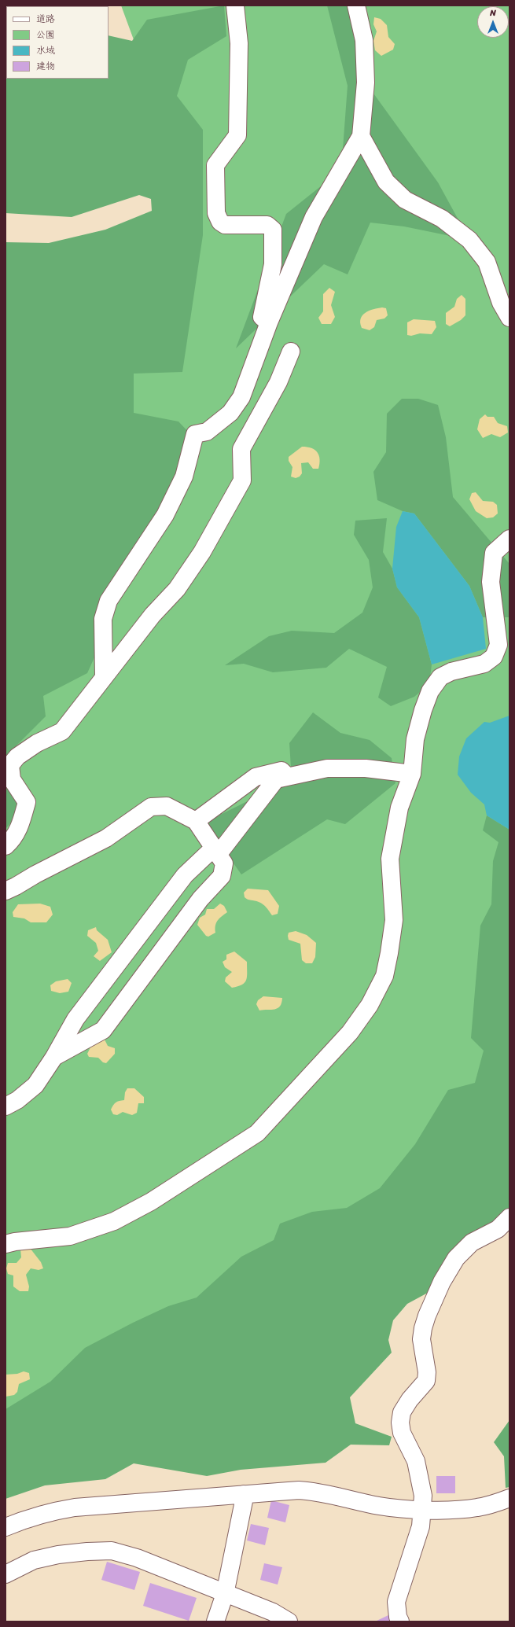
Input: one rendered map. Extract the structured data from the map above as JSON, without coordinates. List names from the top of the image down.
{
  "legend": [
    "道路",
    "公園",
    "水域",
    "建物"
  ],
  "north": "top"
}
